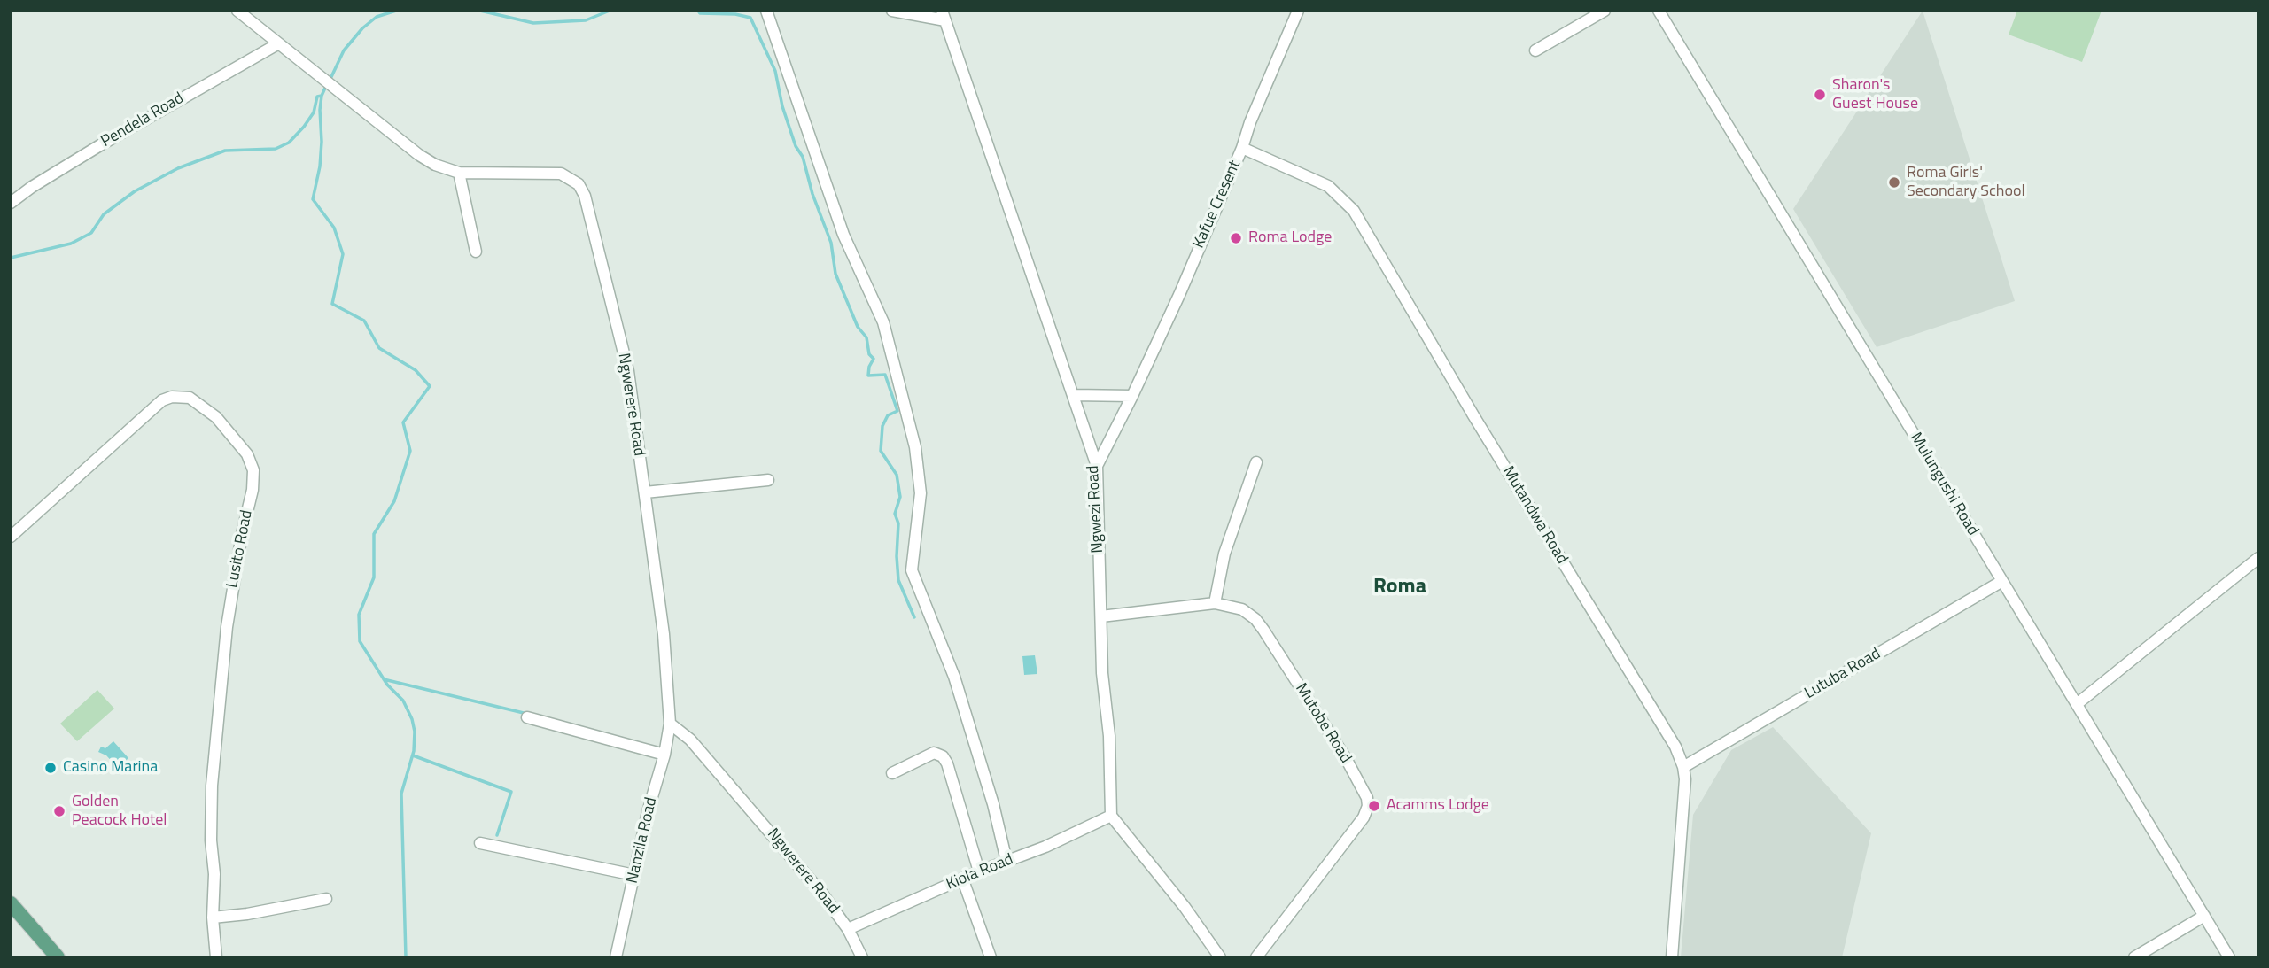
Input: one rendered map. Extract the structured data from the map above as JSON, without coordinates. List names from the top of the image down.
{
  "streets": {
    "street": [
      "Pendela Road",
      "Kafue Cresent",
      "Ngwerere Road",
      "Mulungushi Road",
      "Ngwezi Road",
      "Mutandwa Road",
      "Lusito Road",
      "Lutuba Road",
      "Mutobe Road",
      "Nanzila Road",
      "Kiola Road"
    ]
  },
  "crossings": [
    ["Pendela Road", "Ngwerere Road"],
    ["Kafue Cresent", "Ngwezi Road"],
    ["Kafue Cresent", "Mutandwa Road"],
    ["Ngwerere Road", "Nanzila Road"],
    ["Ngwerere Road", "Kiola Road"],
    ["Mulungushi Road", "Lutuba Road"],
    ["Ngwezi Road", "Mutobe Road"],
    ["Ngwezi Road", "Kiola Road"],
    ["Mutandwa Road", "Lutuba Road"]
  ],
  "districts": ["Roma"],
  "places": [
    "Sharon's Guest House",
    "Roma Girls' Secondary School",
    "Roma Lodge",
    "Casino Marina",
    "Acamms Lodge",
    "Golden Peacock Hotel"
  ]
}
